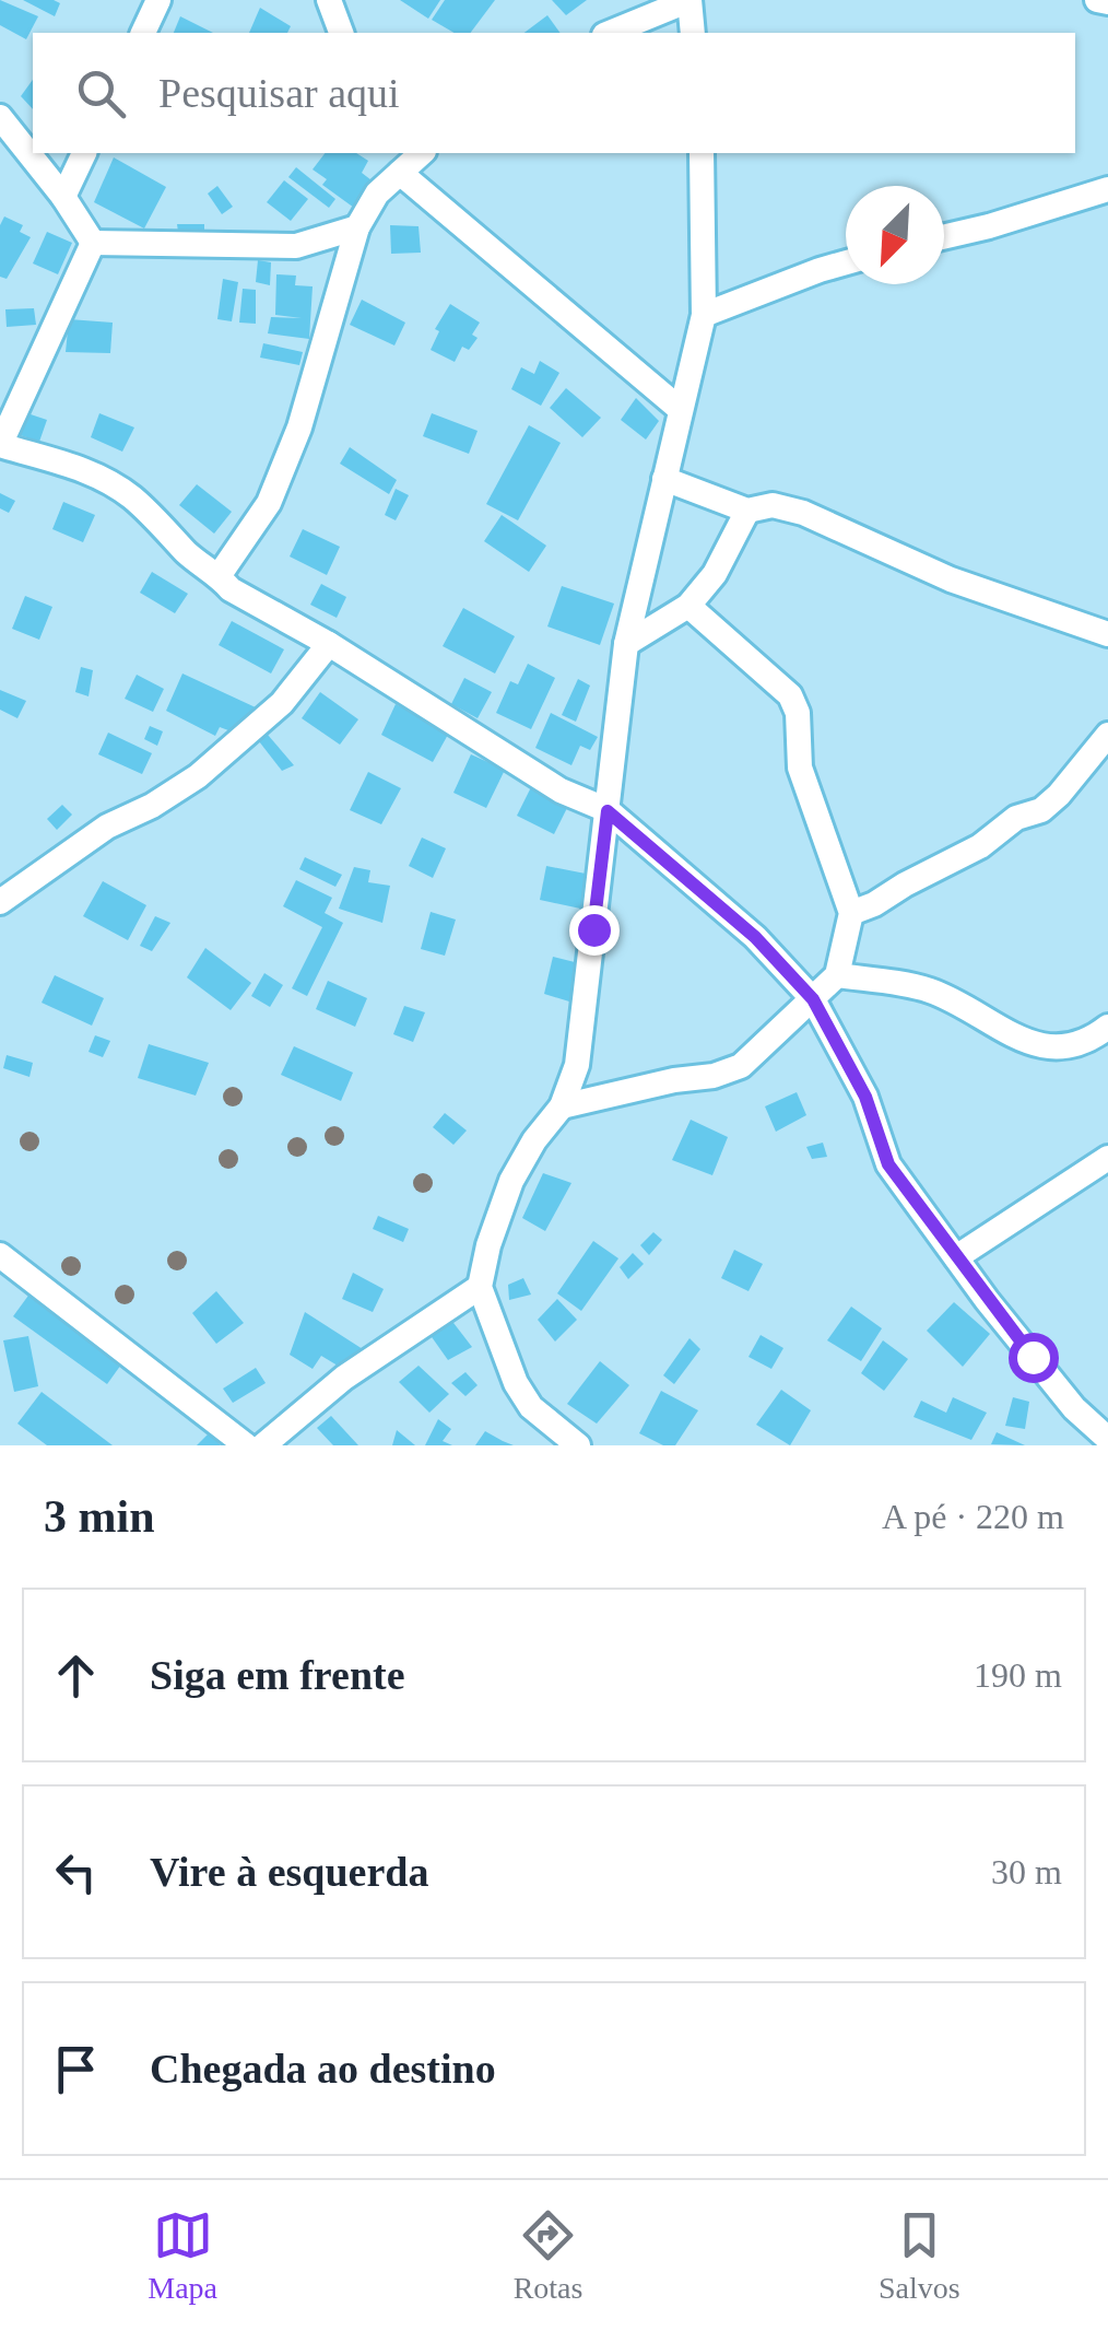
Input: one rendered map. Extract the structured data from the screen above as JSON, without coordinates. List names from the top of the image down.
{
  "north": "bottom left",
  "page": {
    "search": "Pesquisar aqui",
    "heading": ["3 min", "A pé · 220 m"],
    "list": [
      ["Siga em frente", "190 m"],
      ["Vire à esquerda", "30 m"],
      "Chegada ao destino"
    ],
    "nav": ["Mapa", "Rotas", "Salvos"]
  }
}
